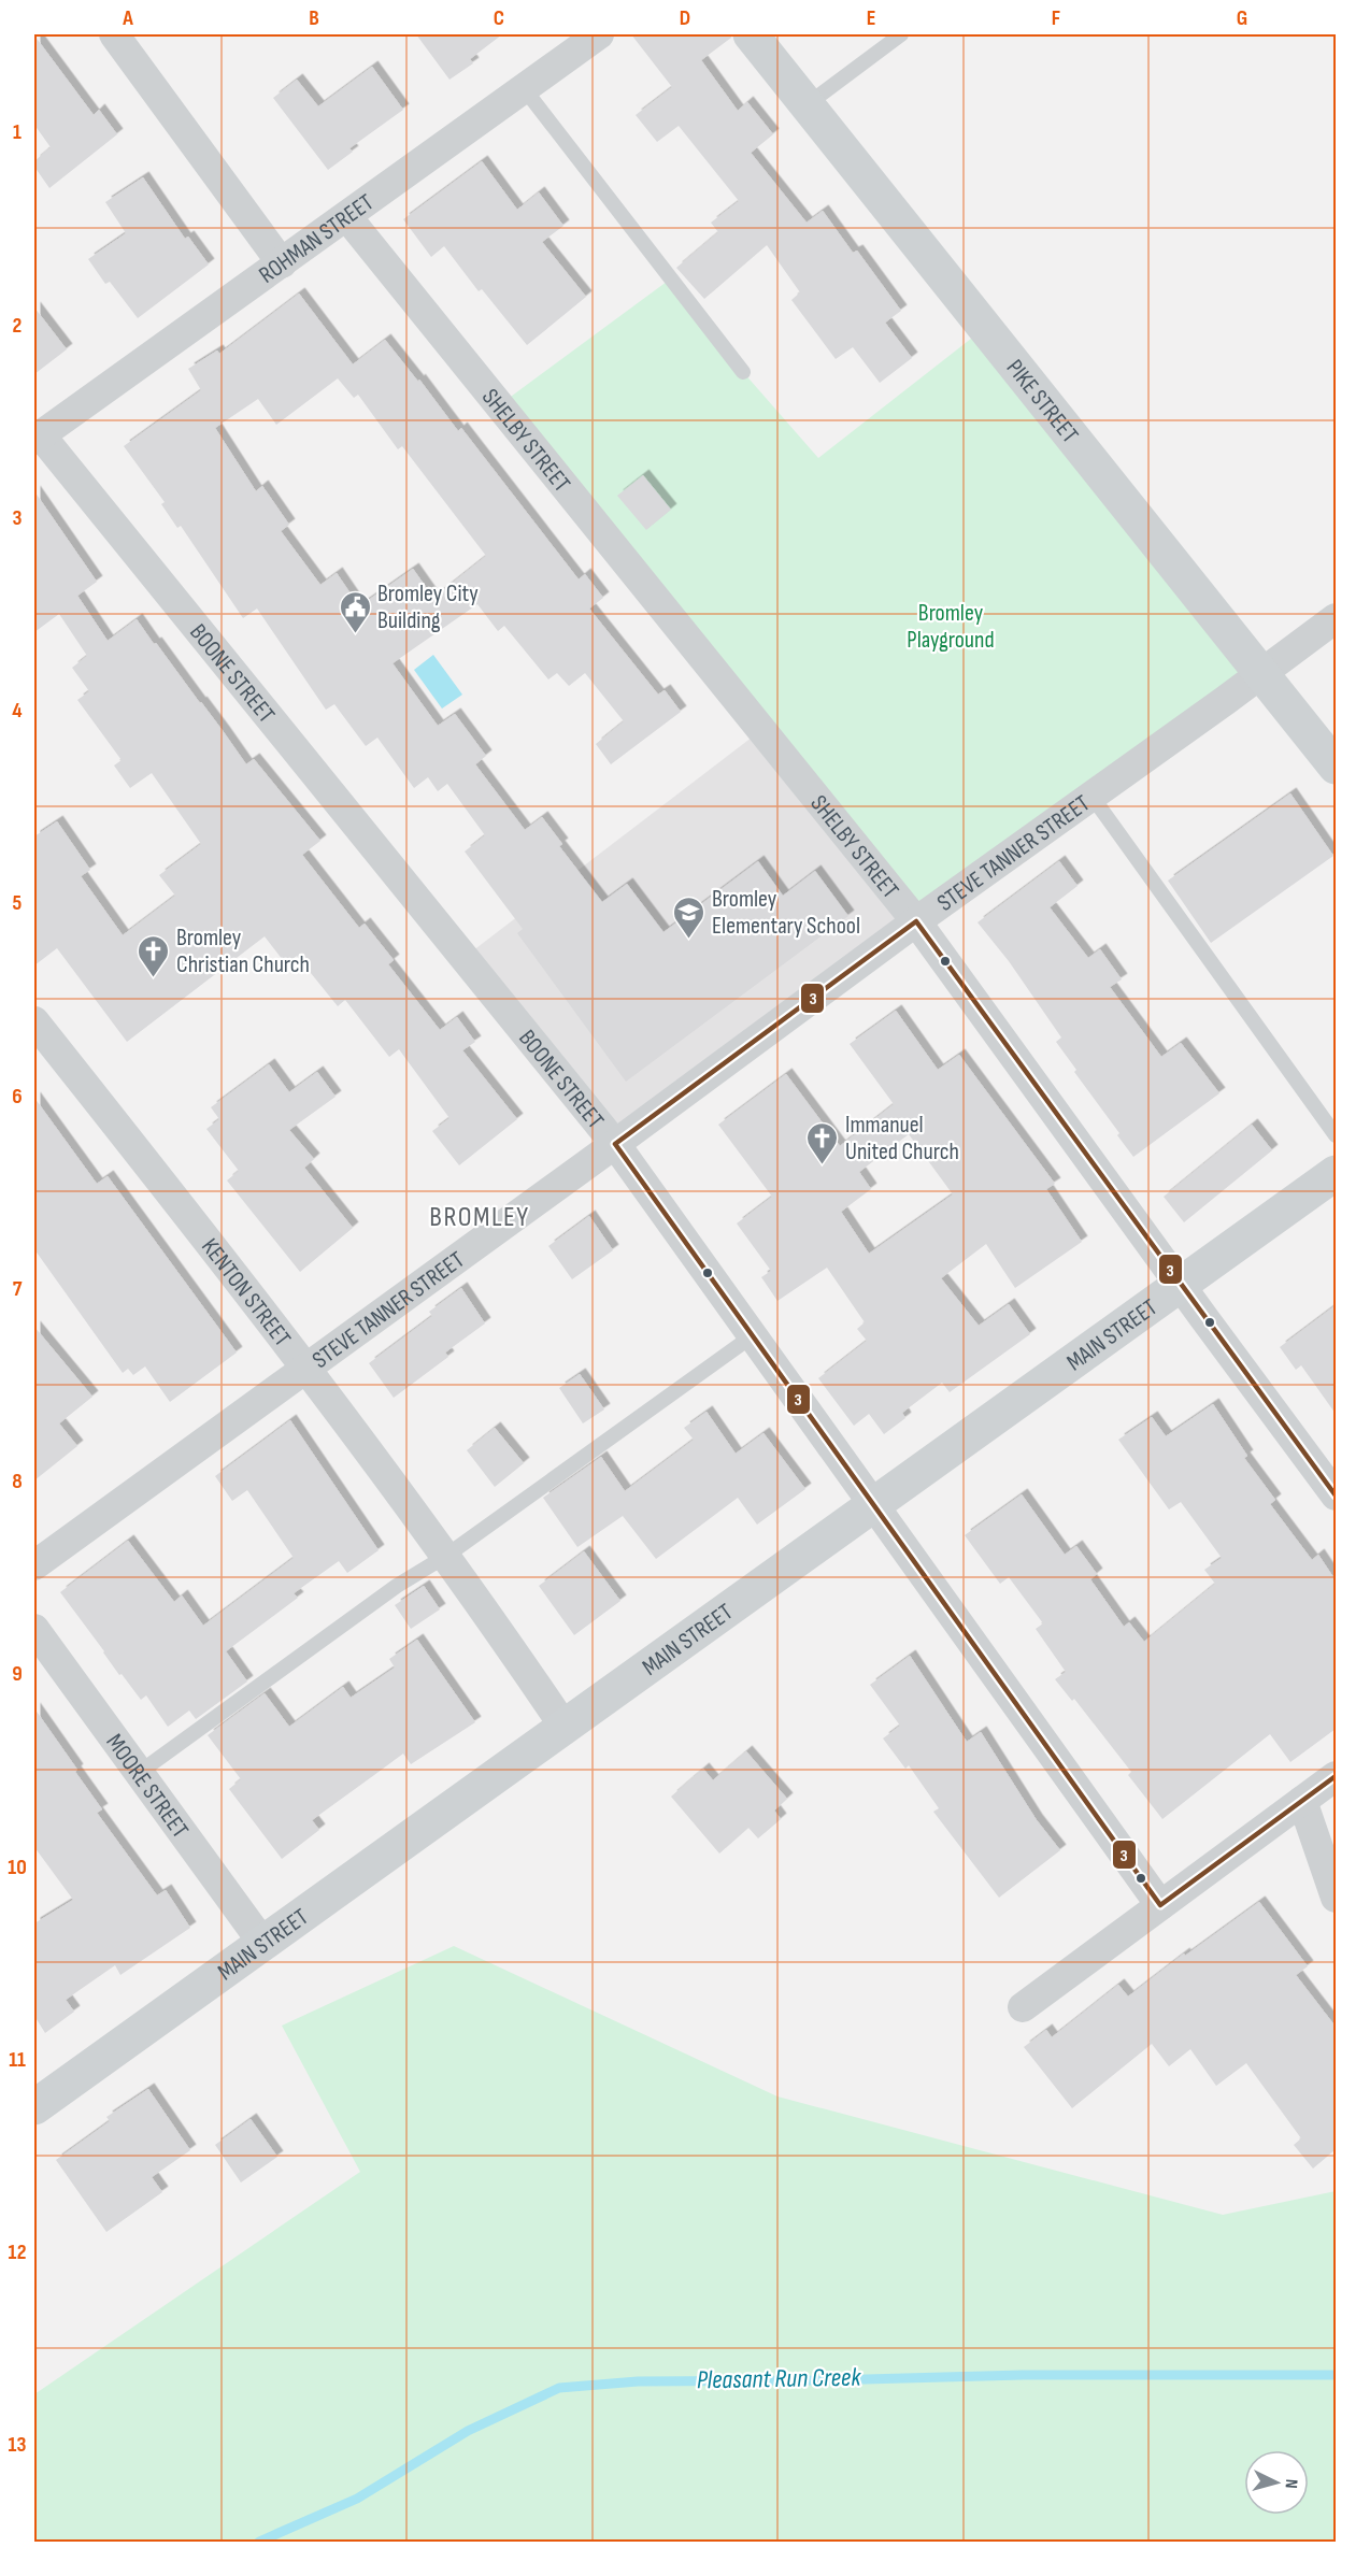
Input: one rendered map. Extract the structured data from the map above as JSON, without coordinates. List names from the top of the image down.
{
  "streets": {
    "street": [
      "ROHMAN STREET",
      "PIKE STREET",
      "SHELBY STREET",
      "BOONE STREET",
      "STEVE TANNER STREET",
      "KENTON STREET",
      "MAIN STREET",
      "MOORE STREET"
    ]
  },
  "crossings": [
    ["ROHMAN STREET", "SHELBY STREET"],
    ["ROHMAN STREET", "BOONE STREET"],
    ["PIKE STREET", "STEVE TANNER STREET"],
    ["SHELBY STREET", "STEVE TANNER STREET"],
    ["SHELBY STREET", "MAIN STREET"],
    ["BOONE STREET", "STEVE TANNER STREET"],
    ["BOONE STREET", "MAIN STREET"],
    ["STEVE TANNER STREET", "KENTON STREET"],
    ["KENTON STREET", "MAIN STREET"],
    ["MAIN STREET", "MOORE STREET"]
  ],
  "districts": ["BROMLEY"],
  "water": ["Pleasant Run Creek"],
  "parks": ["Bromley Playground"],
  "places": {
    "public building": ["Bromley City Building"],
    "school or university": ["Bromley Elementary School"],
    "church": ["Bromley Christian Church", "Immanuel United Church"]
  },
  "lines": ["transit line 3"],
  "north": "right",
  "grid": {
    "columns": [
      "A",
      "B",
      "C",
      "D",
      "E",
      "F",
      "G"
    ],
    "rows": [
      "1",
      "2",
      "3",
      "4",
      "5",
      "6",
      "7",
      "8",
      "9",
      "10",
      "11",
      "12",
      "13"
    ]
  }
}
